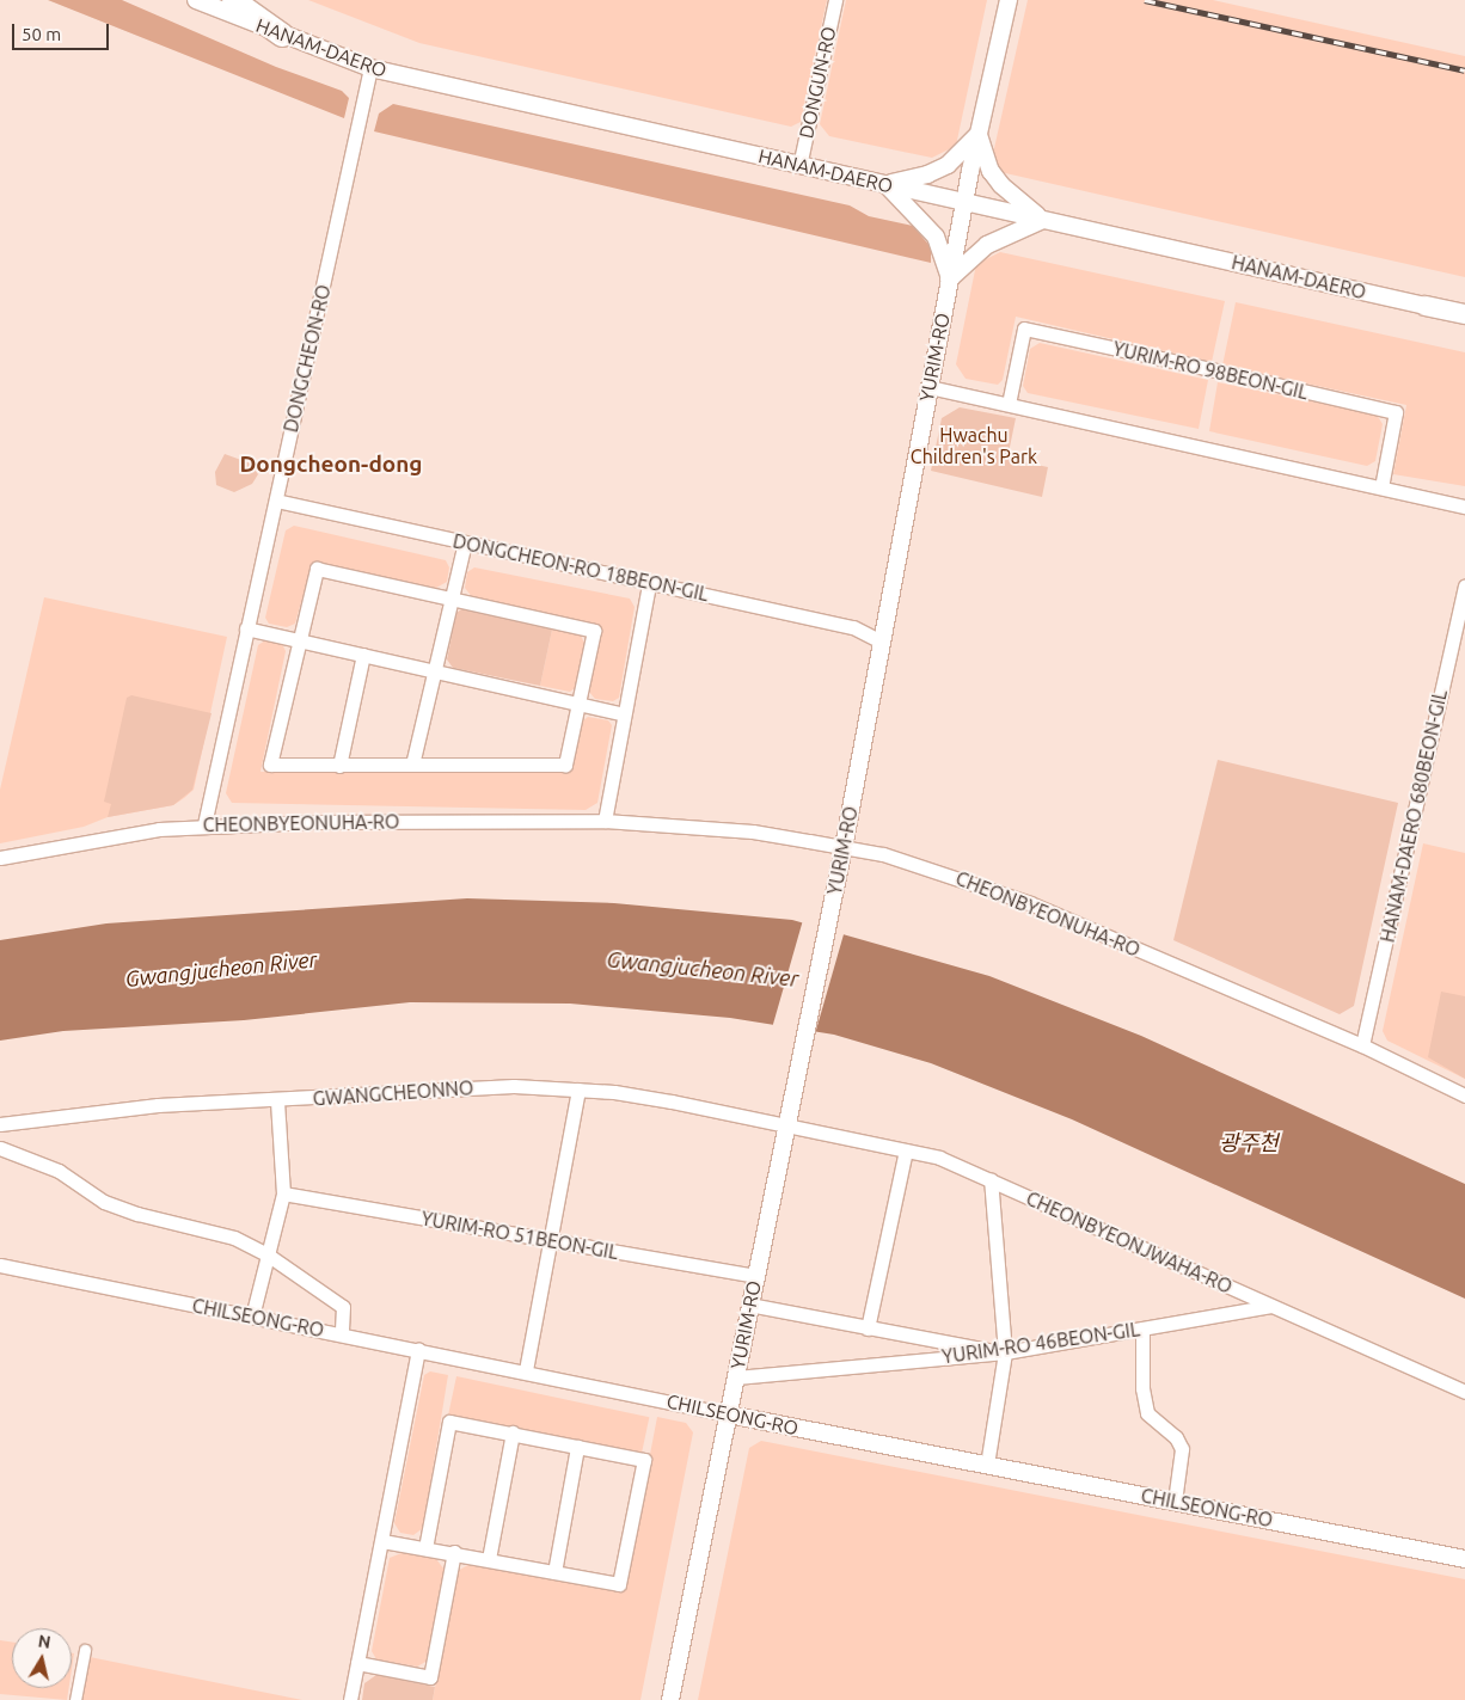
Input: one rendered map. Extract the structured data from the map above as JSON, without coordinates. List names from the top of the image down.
{
  "streets": {
    "main road": ["HANAM-DAERO"],
    "street": [
      "DONGUN-RO",
      "YURIM-RO",
      "DONGCHEON-RO",
      "YURIM-RO 98BEON-GIL",
      "DONGCHEON-RO 18BEON-GIL",
      "HANAM-DAERO 680BEON-GIL",
      "CHEONBYEONUHA-RO",
      "GWANGCHEONNO",
      "YURIM-RO 51BEON-GIL",
      "CHEONBYEONJWAHA-RO",
      "CHILSEONG-RO",
      "YURIM-RO 46BEON-GIL"
    ]
  },
  "crossings": [
    ["HANAM-DAERO", "DONGUN-RO"],
    ["HANAM-DAERO", "YURIM-RO"],
    ["HANAM-DAERO", "DONGCHEON-RO"],
    ["YURIM-RO", "DONGCHEON-RO 18BEON-GIL"],
    ["YURIM-RO", "CHEONBYEONUHA-RO"],
    ["YURIM-RO", "GWANGCHEONNO"],
    ["YURIM-RO", "YURIM-RO 51BEON-GIL"],
    ["YURIM-RO", "CHEONBYEONJWAHA-RO"],
    ["YURIM-RO", "CHILSEONG-RO"],
    ["YURIM-RO", "YURIM-RO 46BEON-GIL"],
    ["DONGCHEON-RO", "DONGCHEON-RO 18BEON-GIL"],
    ["DONGCHEON-RO", "CHEONBYEONUHA-RO"],
    ["HANAM-DAERO 680BEON-GIL", "CHEONBYEONUHA-RO"],
    ["GWANGCHEONNO", "CHEONBYEONJWAHA-RO"],
    ["CHEONBYEONJWAHA-RO", "YURIM-RO 46BEON-GIL"]
  ],
  "districts": ["Dongcheon-dong"],
  "water": ["Gwangjucheon River", "광주천"],
  "parks": ["Hwachu Children's Park"],
  "scale_bar": "50 m",
  "north": "top"
}
